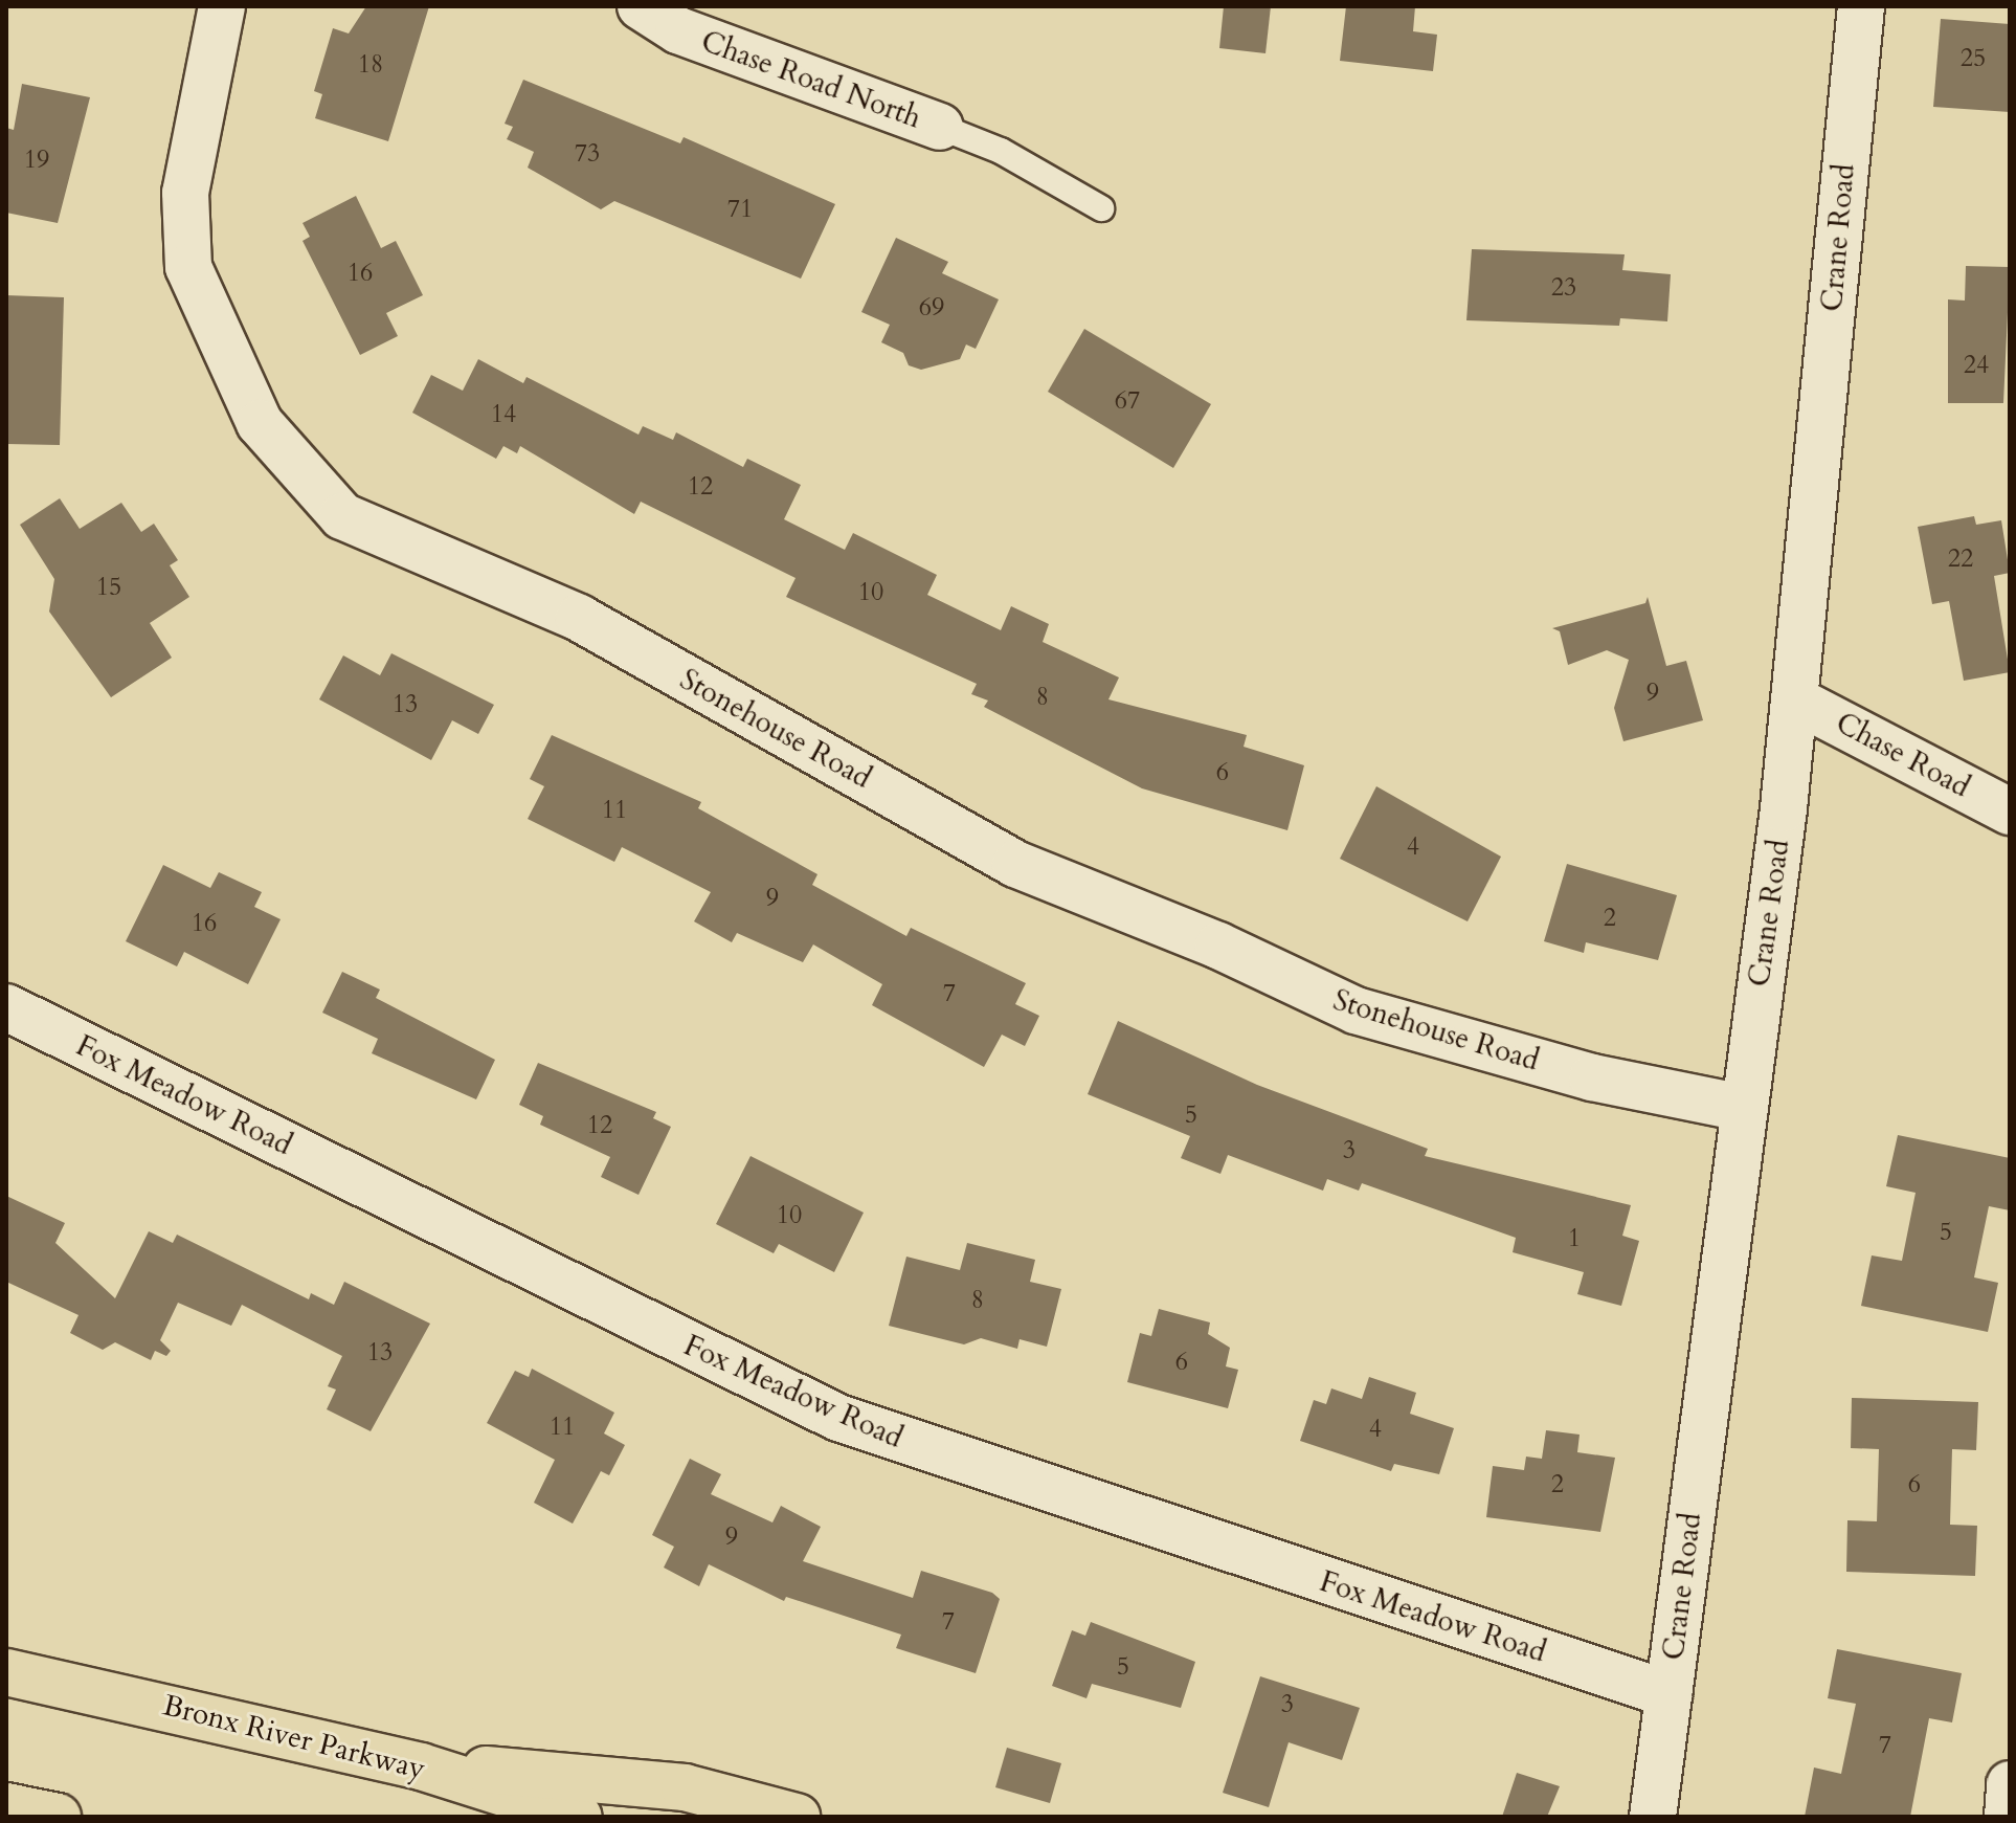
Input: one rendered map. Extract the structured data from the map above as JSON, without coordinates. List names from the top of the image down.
{
  "streets": {
    "highway": ["Bronx River Parkway"],
    "street": [
      "Chase Road North",
      "Crane Road",
      "Stonehouse Road",
      "Chase Road",
      "Fox Meadow Road"
    ]
  },
  "crossings": [
    ["Crane Road", "Stonehouse Road"],
    ["Crane Road", "Chase Road"],
    ["Crane Road", "Fox Meadow Road"]
  ],
  "house_numbers": [
    "25",
    "18",
    "73",
    "19",
    "71",
    "16",
    "23",
    "69",
    "24",
    "67",
    "14",
    "12",
    "22",
    "15",
    "10",
    "9",
    "8",
    "13",
    "6",
    "11",
    "4",
    "9",
    "2",
    "16",
    "7",
    "5",
    "12",
    "3",
    "10",
    "5",
    "1",
    "8",
    "13",
    "6",
    "11",
    "4",
    "2",
    "6",
    "9",
    "7",
    "5",
    "3",
    "7"
  ]
}
